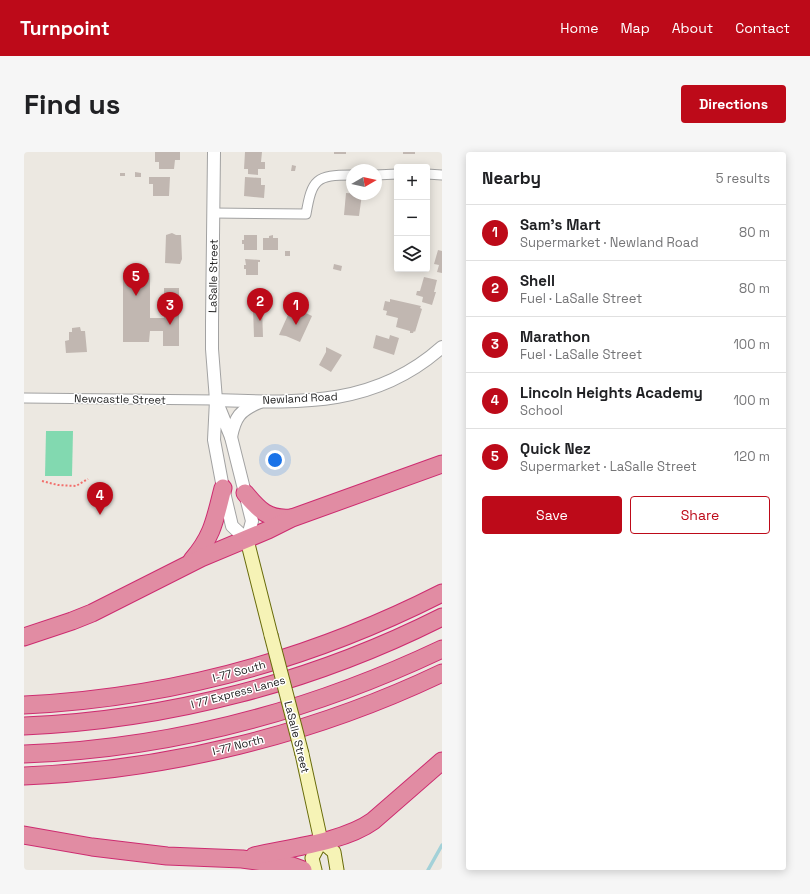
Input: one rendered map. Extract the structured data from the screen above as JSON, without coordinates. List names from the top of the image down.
{
  "streets": {
    "highway": ["I-77 South", "I 77 Express Lanes", "I-77 North"],
    "main road": ["LaSalle Street"],
    "street": ["Newland Road", "Newcastle Street"]
  },
  "crossings": [
    ["LaSalle Street", "Newland Road"],
    ["LaSalle Street", "Newcastle Street"],
    ["Newland Road", "Newcastle Street"]
  ],
  "north": "right",
  "page": {
    "header": "Turnpoint",
    "nav": [
      "Home",
      "Map",
      "About",
      "Contact"
    ],
    "buttons": [
      "Directions",
      ["Save", "Share"]
    ],
    "title": "Find us",
    "heading": ["Nearby", "5 results"],
    "map_buttons": ["+", "−"],
    "list": [
      {
        "mark": "1",
        "name": "Sam's Mart",
        "note": "Supermarket · Newland Road",
        "value": "80 m"
      },
      {
        "mark": "2",
        "name": "Shell",
        "note": "Fuel · LaSalle Street",
        "value": "80 m"
      },
      {
        "mark": "3",
        "name": "Marathon",
        "note": "Fuel · LaSalle Street",
        "value": "100 m"
      },
      {
        "mark": "4",
        "name": "Lincoln Heights Academy",
        "note": "School",
        "value": "100 m"
      },
      {
        "mark": "5",
        "name": "Quick Nez",
        "note": "Supermarket · LaSalle Street",
        "value": "120 m"
      }
    ],
    "pins": [
      "5",
      "2",
      "1",
      "3",
      "4"
    ]
  }
}
